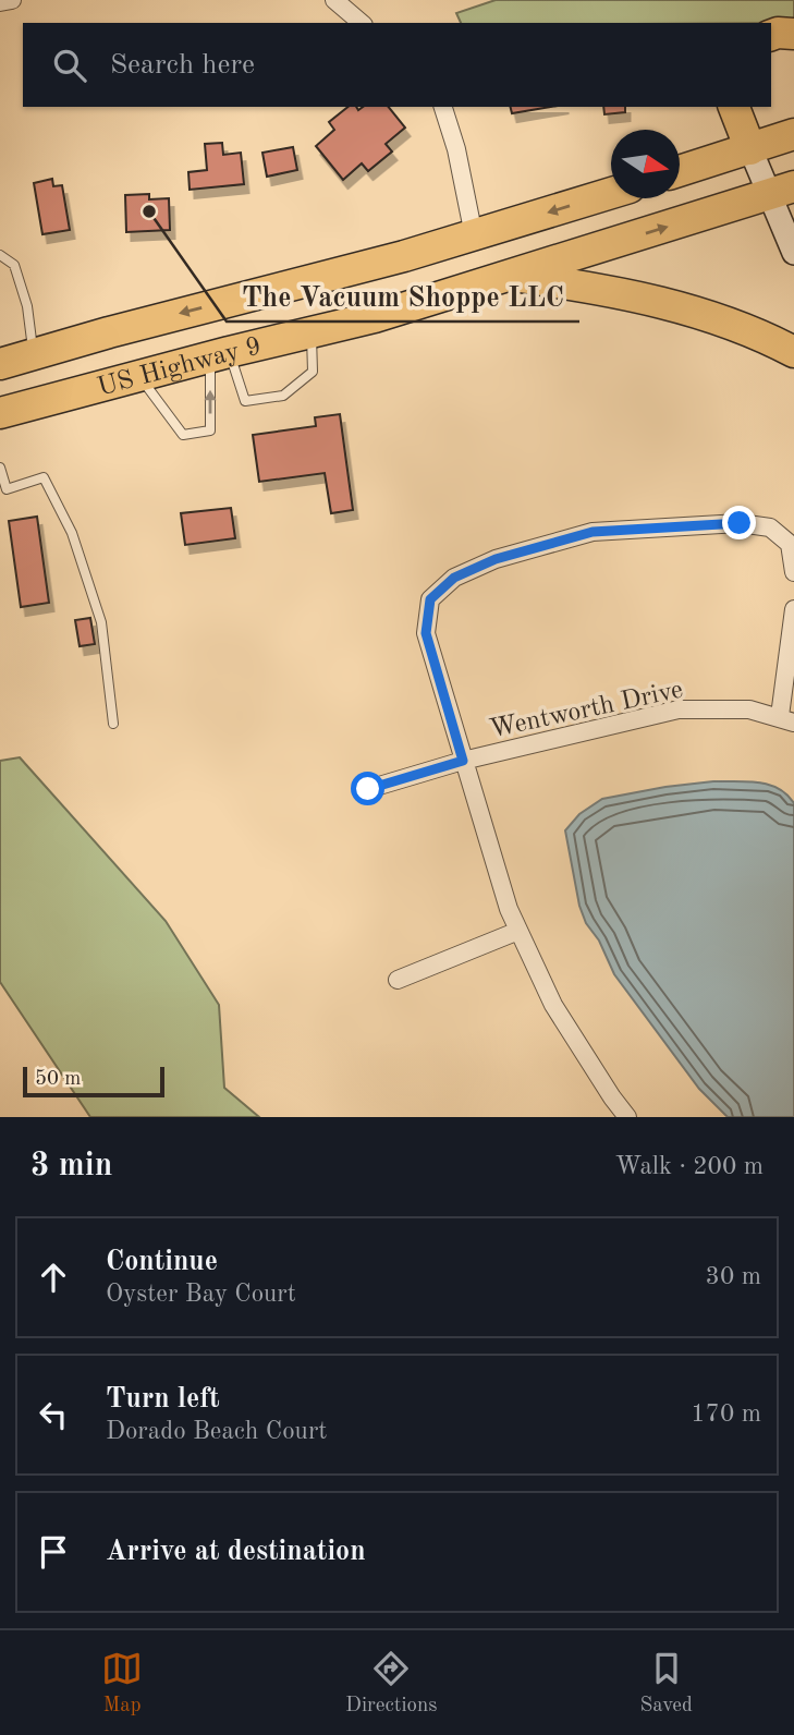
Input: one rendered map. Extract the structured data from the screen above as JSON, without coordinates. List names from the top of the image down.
{
  "streets": {
    "highway": ["US Highway 9"],
    "street": ["Wentworth Drive"]
  },
  "places": ["The Vacuum Shoppe LLC"],
  "scale_bar": "50 m",
  "north": "right",
  "page": {
    "search": "Search here",
    "scale": "50 m",
    "heading": ["3 min", "Walk · 200 m"],
    "list": [
      ["Continue", "Oyster Bay Court", "30 m"],
      ["Turn left", "Dorado Beach Court", "170 m"],
      "Arrive at destination"
    ],
    "nav": ["Map", "Directions", "Saved"]
  }
}
